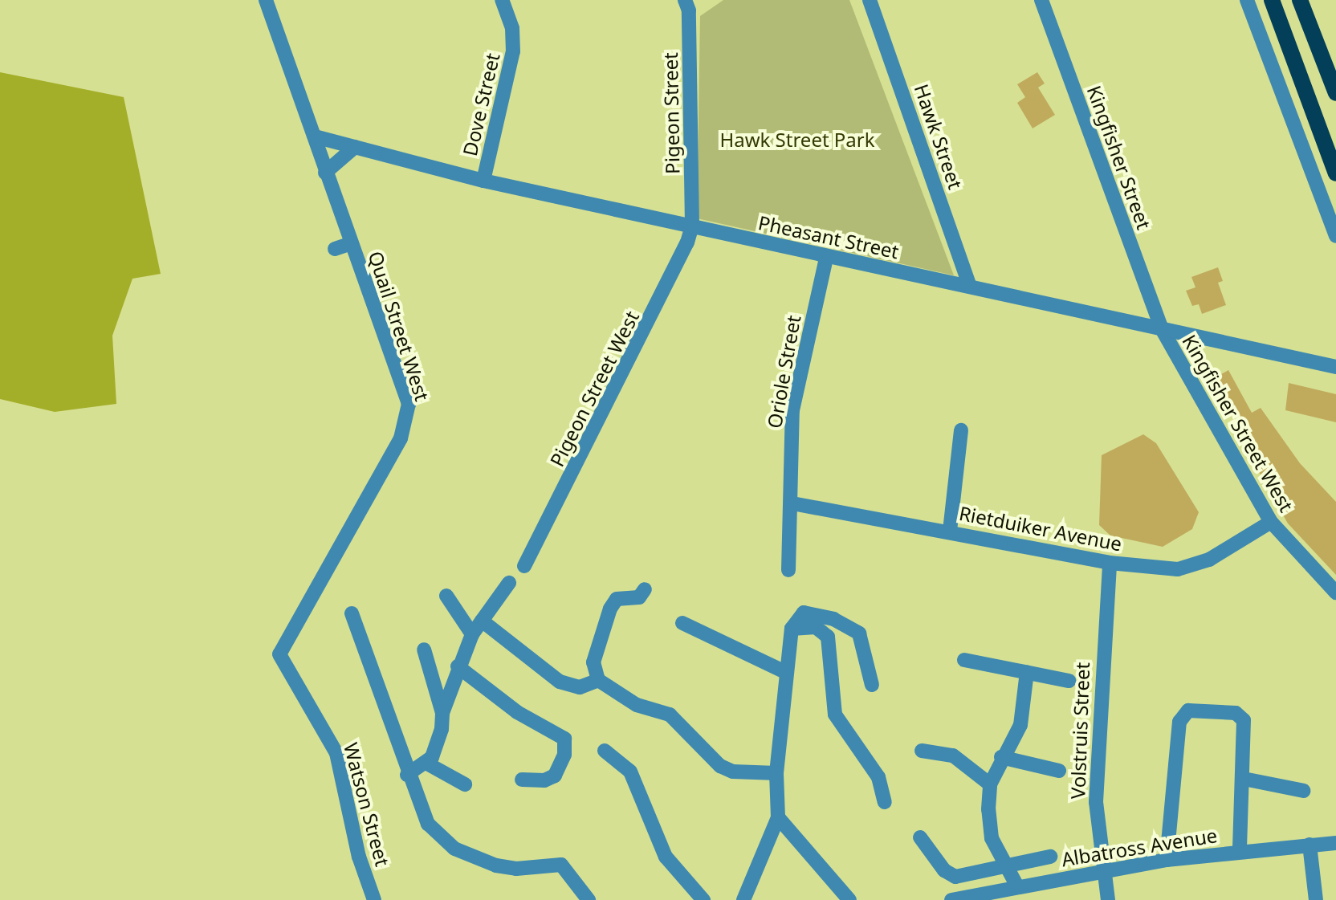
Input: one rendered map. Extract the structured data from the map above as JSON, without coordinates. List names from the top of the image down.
{
  "streets": {
    "street": [
      "Dove Street",
      "Pigeon Street",
      "Hawk Street",
      "Kingfisher Street",
      "Pheasant Street",
      "Quail Street West",
      "Oriole Street",
      "Pigeon Street West",
      "Kingfisher Street West",
      "Rietduiker Avenue",
      "Volstruis Street",
      "Watson Street",
      "Albatross Avenue"
    ]
  },
  "crossings": [
    ["Dove Street", "Pheasant Street"],
    ["Pigeon Street", "Pheasant Street"],
    ["Pigeon Street", "Pigeon Street West"],
    ["Hawk Street", "Pheasant Street"],
    ["Kingfisher Street", "Pheasant Street"],
    ["Kingfisher Street", "Kingfisher Street West"],
    ["Pheasant Street", "Quail Street West"],
    ["Pheasant Street", "Oriole Street"],
    ["Pheasant Street", "Pigeon Street West"],
    ["Pheasant Street", "Kingfisher Street West"],
    ["Quail Street West", "Watson Street"],
    ["Oriole Street", "Rietduiker Avenue"],
    ["Kingfisher Street West", "Rietduiker Avenue"],
    ["Rietduiker Avenue", "Volstruis Street"],
    ["Volstruis Street", "Albatross Avenue"]
  ],
  "parks": ["Hawk Street Park"]
}
